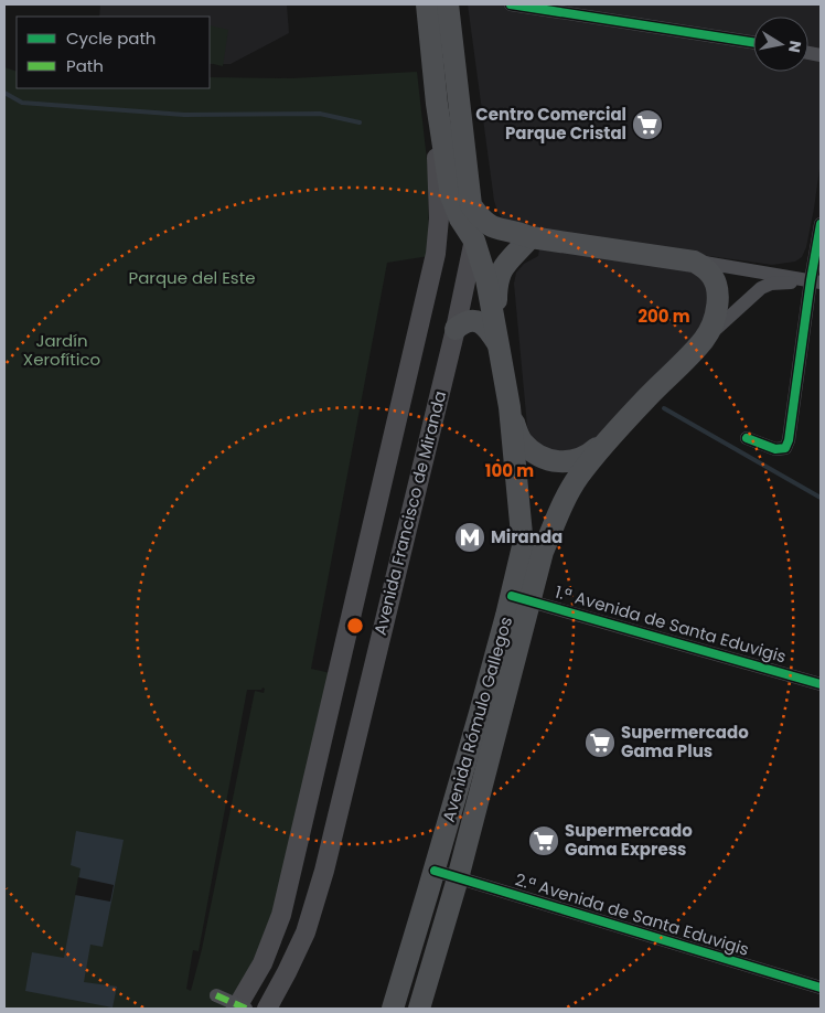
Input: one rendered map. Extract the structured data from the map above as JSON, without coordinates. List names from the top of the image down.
{
  "streets": {
    "main road": ["Avenida Francisco de Miranda", "Avenida Rómulo Gallegos"],
    "street": ["1.ª Avenida de Santa Eduvigis", "2.ª Avenida de Santa Eduvigis"]
  },
  "crossings": [
    ["Avenida Francisco de Miranda", "Avenida Rómulo Gallegos"],
    ["1.ª Avenida de Santa Eduvigis", "Avenida Rómulo Gallegos"],
    ["Avenida Rómulo Gallegos", "2.ª Avenida de Santa Eduvigis"]
  ],
  "parks": ["Parque del Este", "Jardín Xerofítico"],
  "places": {
    "supermarket": ["Centro Comercial Parque Cristal", "Supermercado Gama Plus", "Supermercado Gama Express"],
    "metro station": ["Miranda"]
  },
  "legend": ["Cycle path", "Path"],
  "north": "right",
  "rings": ["200 m", "100 m"]
}
